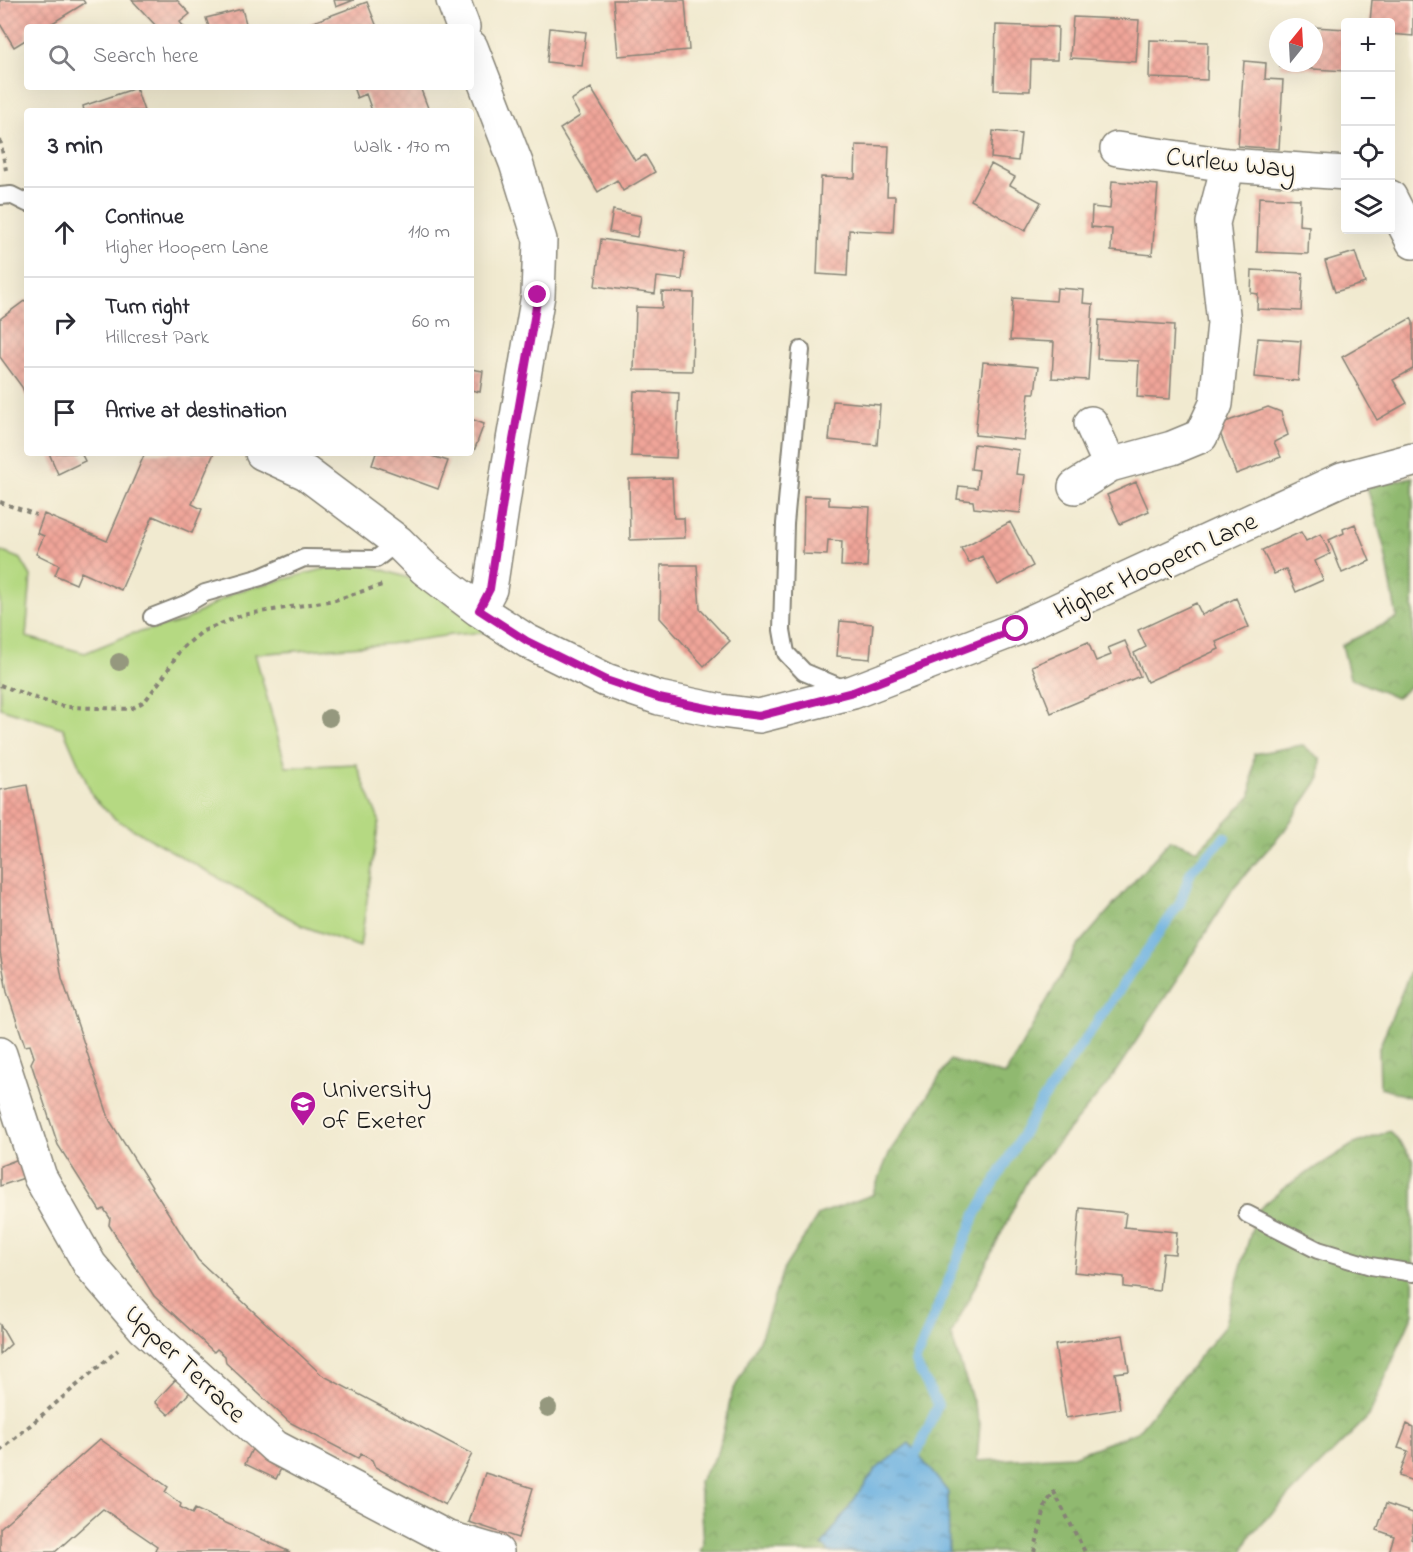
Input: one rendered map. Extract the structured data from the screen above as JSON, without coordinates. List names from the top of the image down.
{
  "streets": {
    "street": ["Curlew Way", "Higher Hoopern Lane", "Upper Terrace"]
  },
  "places": {
    "school or university": ["University of Exeter"]
  },
  "north": "top",
  "page": {
    "map_buttons": ["+", "−"],
    "search": "Search here",
    "heading": ["3 min", "Walk · 170 m"],
    "list": [
      ["Continue", "Higher Hoopern Lane", "110 m"],
      ["Turn right", "Hillcrest Park", "60 m"],
      "Arrive at destination"
    ]
  }
}
